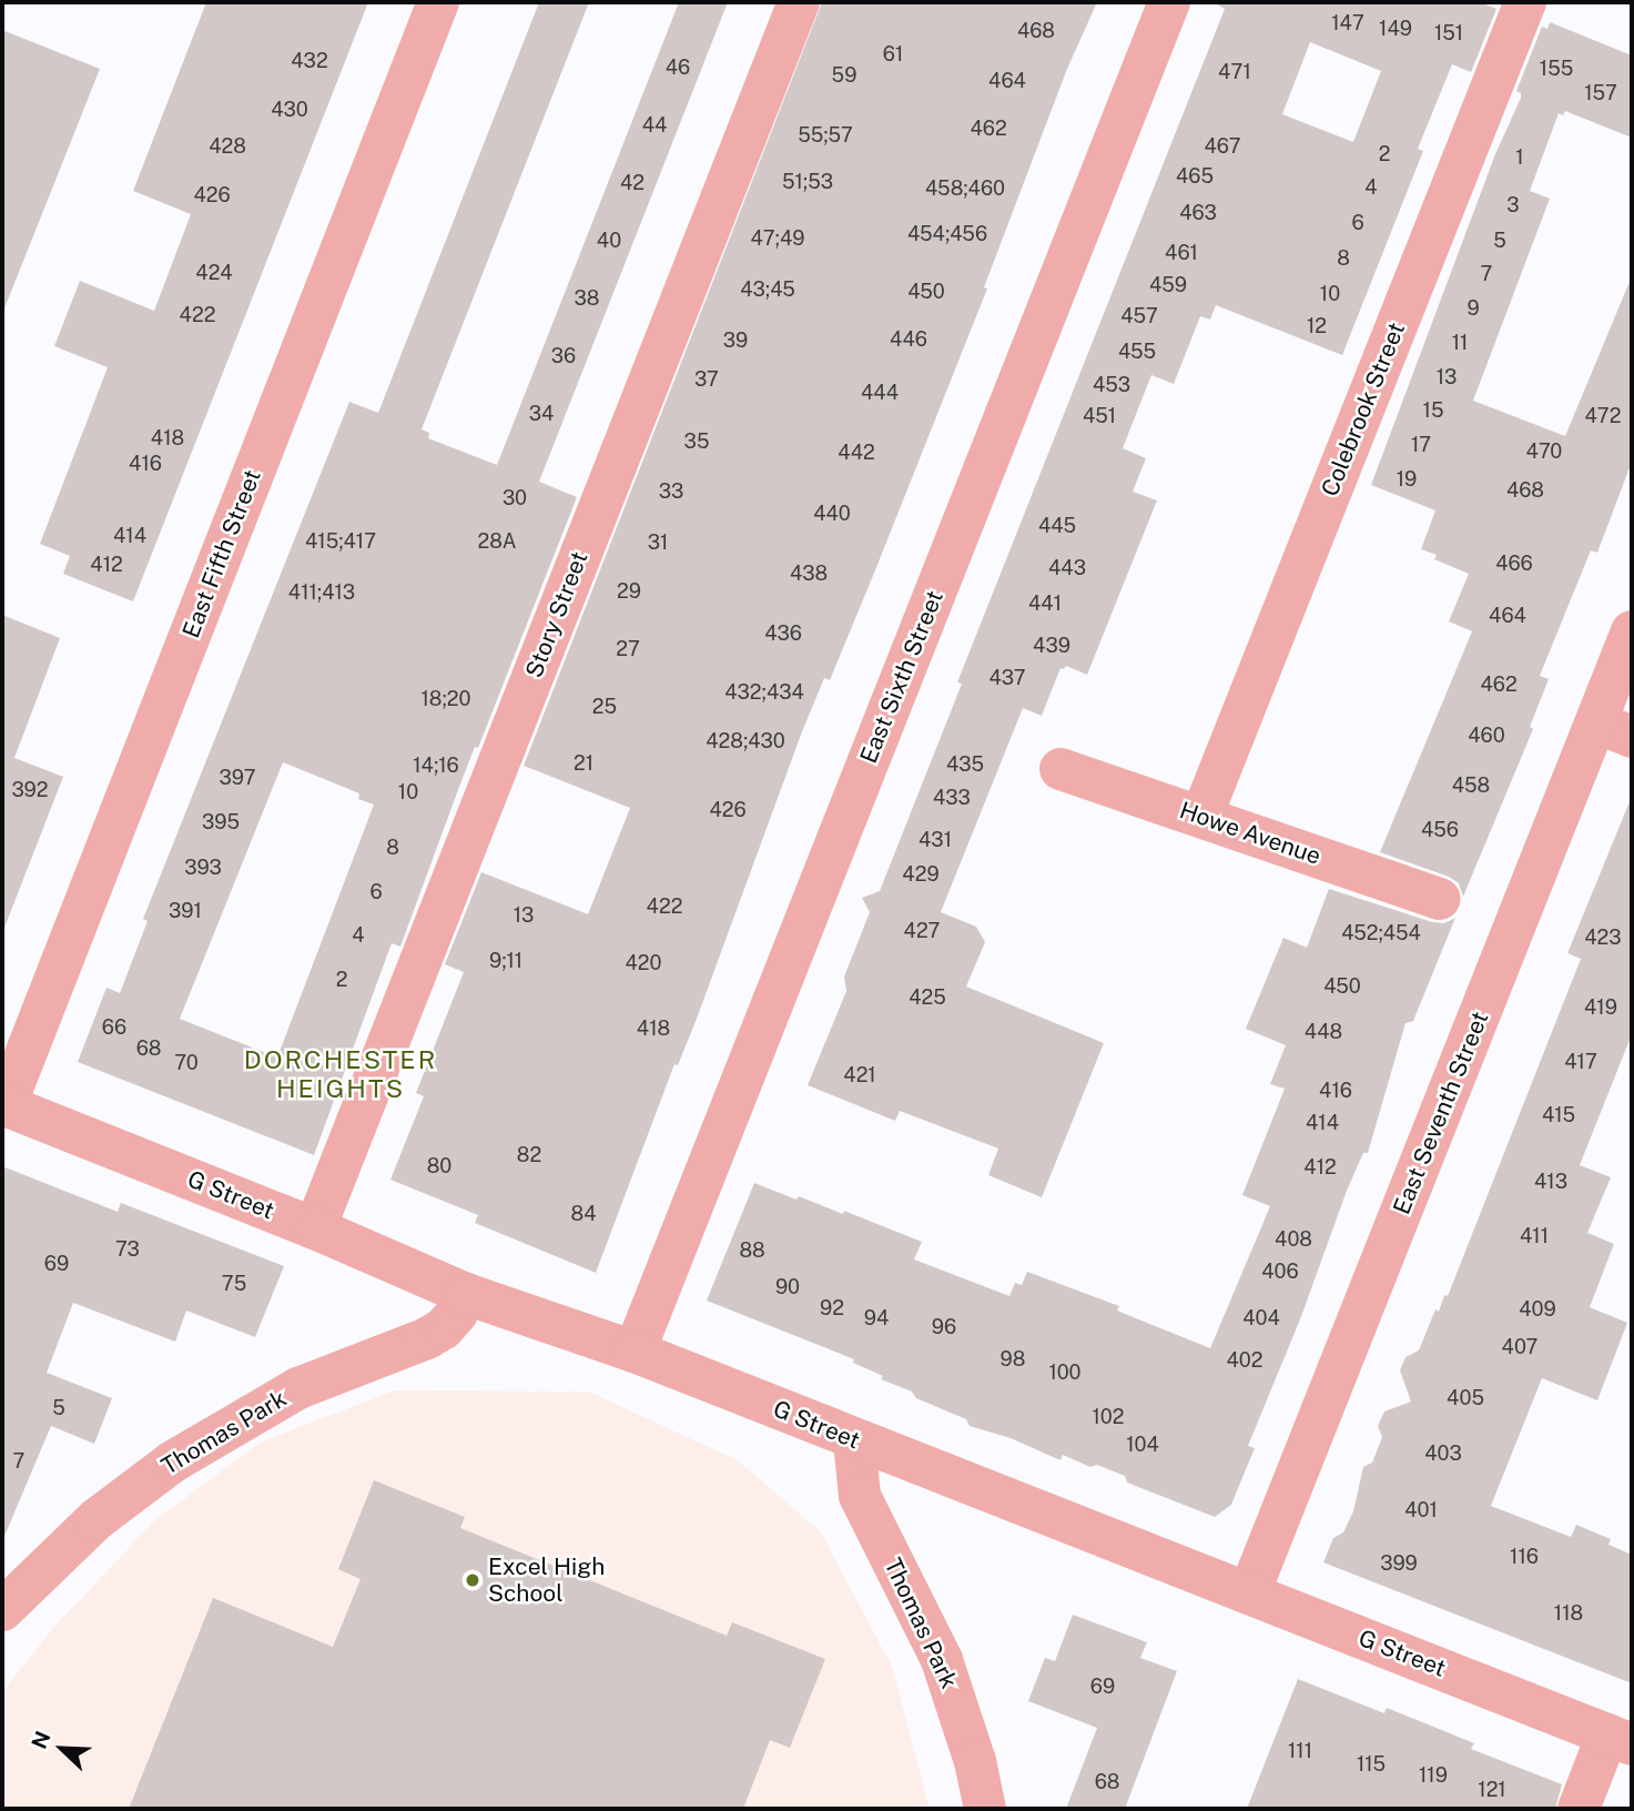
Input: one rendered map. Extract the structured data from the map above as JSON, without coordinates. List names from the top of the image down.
{
  "streets": {
    "street": [
      "Colebrook Street",
      "East Fifth Street",
      "Story Street",
      "East Sixth Street",
      "Howe Avenue",
      "East Seventh Street",
      "G Street",
      "Thomas Park"
    ]
  },
  "crossings": [
    ["Colebrook Street", "Howe Avenue"],
    ["East Fifth Street", "G Street"],
    ["Story Street", "G Street"],
    ["East Sixth Street", "G Street"],
    ["East Seventh Street", "G Street"],
    ["G Street", "Thomas Park"]
  ],
  "districts": ["DORCHESTER HEIGHTS"],
  "places": ["Excel High School"],
  "house_numbers": [
    "147",
    "149",
    "468",
    "151",
    "61",
    "432",
    "46",
    "155",
    "471",
    "59",
    "464",
    "157",
    "430",
    "44",
    "462",
    "55;57",
    "428",
    "467",
    "2",
    "1",
    "465",
    "51;53",
    "42",
    "4",
    "458;460",
    "426",
    "3",
    "463",
    "6",
    "454;456",
    "47;49",
    "40",
    "5",
    "461",
    "8",
    "424",
    "7",
    "459",
    "43;45",
    "450",
    "10",
    "38",
    "9",
    "422",
    "457",
    "12",
    "446",
    "39",
    "11",
    "455",
    "36",
    "13",
    "37",
    "453",
    "444",
    "15",
    "34",
    "451",
    "472",
    "418",
    "35",
    "17",
    "470",
    "442",
    "416",
    "19",
    "468",
    "33",
    "30",
    "440",
    "445",
    "414",
    "415;417",
    "28A",
    "31",
    "466",
    "412",
    "443",
    "438",
    "29",
    "411;413",
    "441",
    "464",
    "436",
    "439",
    "27",
    "437",
    "462",
    "432;434",
    "18;20",
    "25",
    "460",
    "428;430",
    "21",
    "435",
    "14;16",
    "397",
    "458",
    "392",
    "10",
    "433",
    "426",
    "395",
    "456",
    "431",
    "8",
    "393",
    "429",
    "6",
    "422",
    "391",
    "13",
    "427",
    "452;454",
    "4",
    "423",
    "9;11",
    "420",
    "2",
    "450",
    "425",
    "419",
    "66",
    "418",
    "448",
    "68",
    "417",
    "70",
    "421",
    "416",
    "415",
    "414",
    "82",
    "80",
    "412",
    "413",
    "84",
    "411",
    "408",
    "73",
    "88",
    "69",
    "406",
    "75",
    "90",
    "92",
    "409",
    "94",
    "404",
    "96",
    "407",
    "98",
    "402",
    "100",
    "405",
    "5",
    "102",
    "104",
    "403",
    "7",
    "401",
    "116",
    "399",
    "118",
    "69",
    "111",
    "115",
    "119",
    "68",
    "121"
  ],
  "north": "top left"
}
